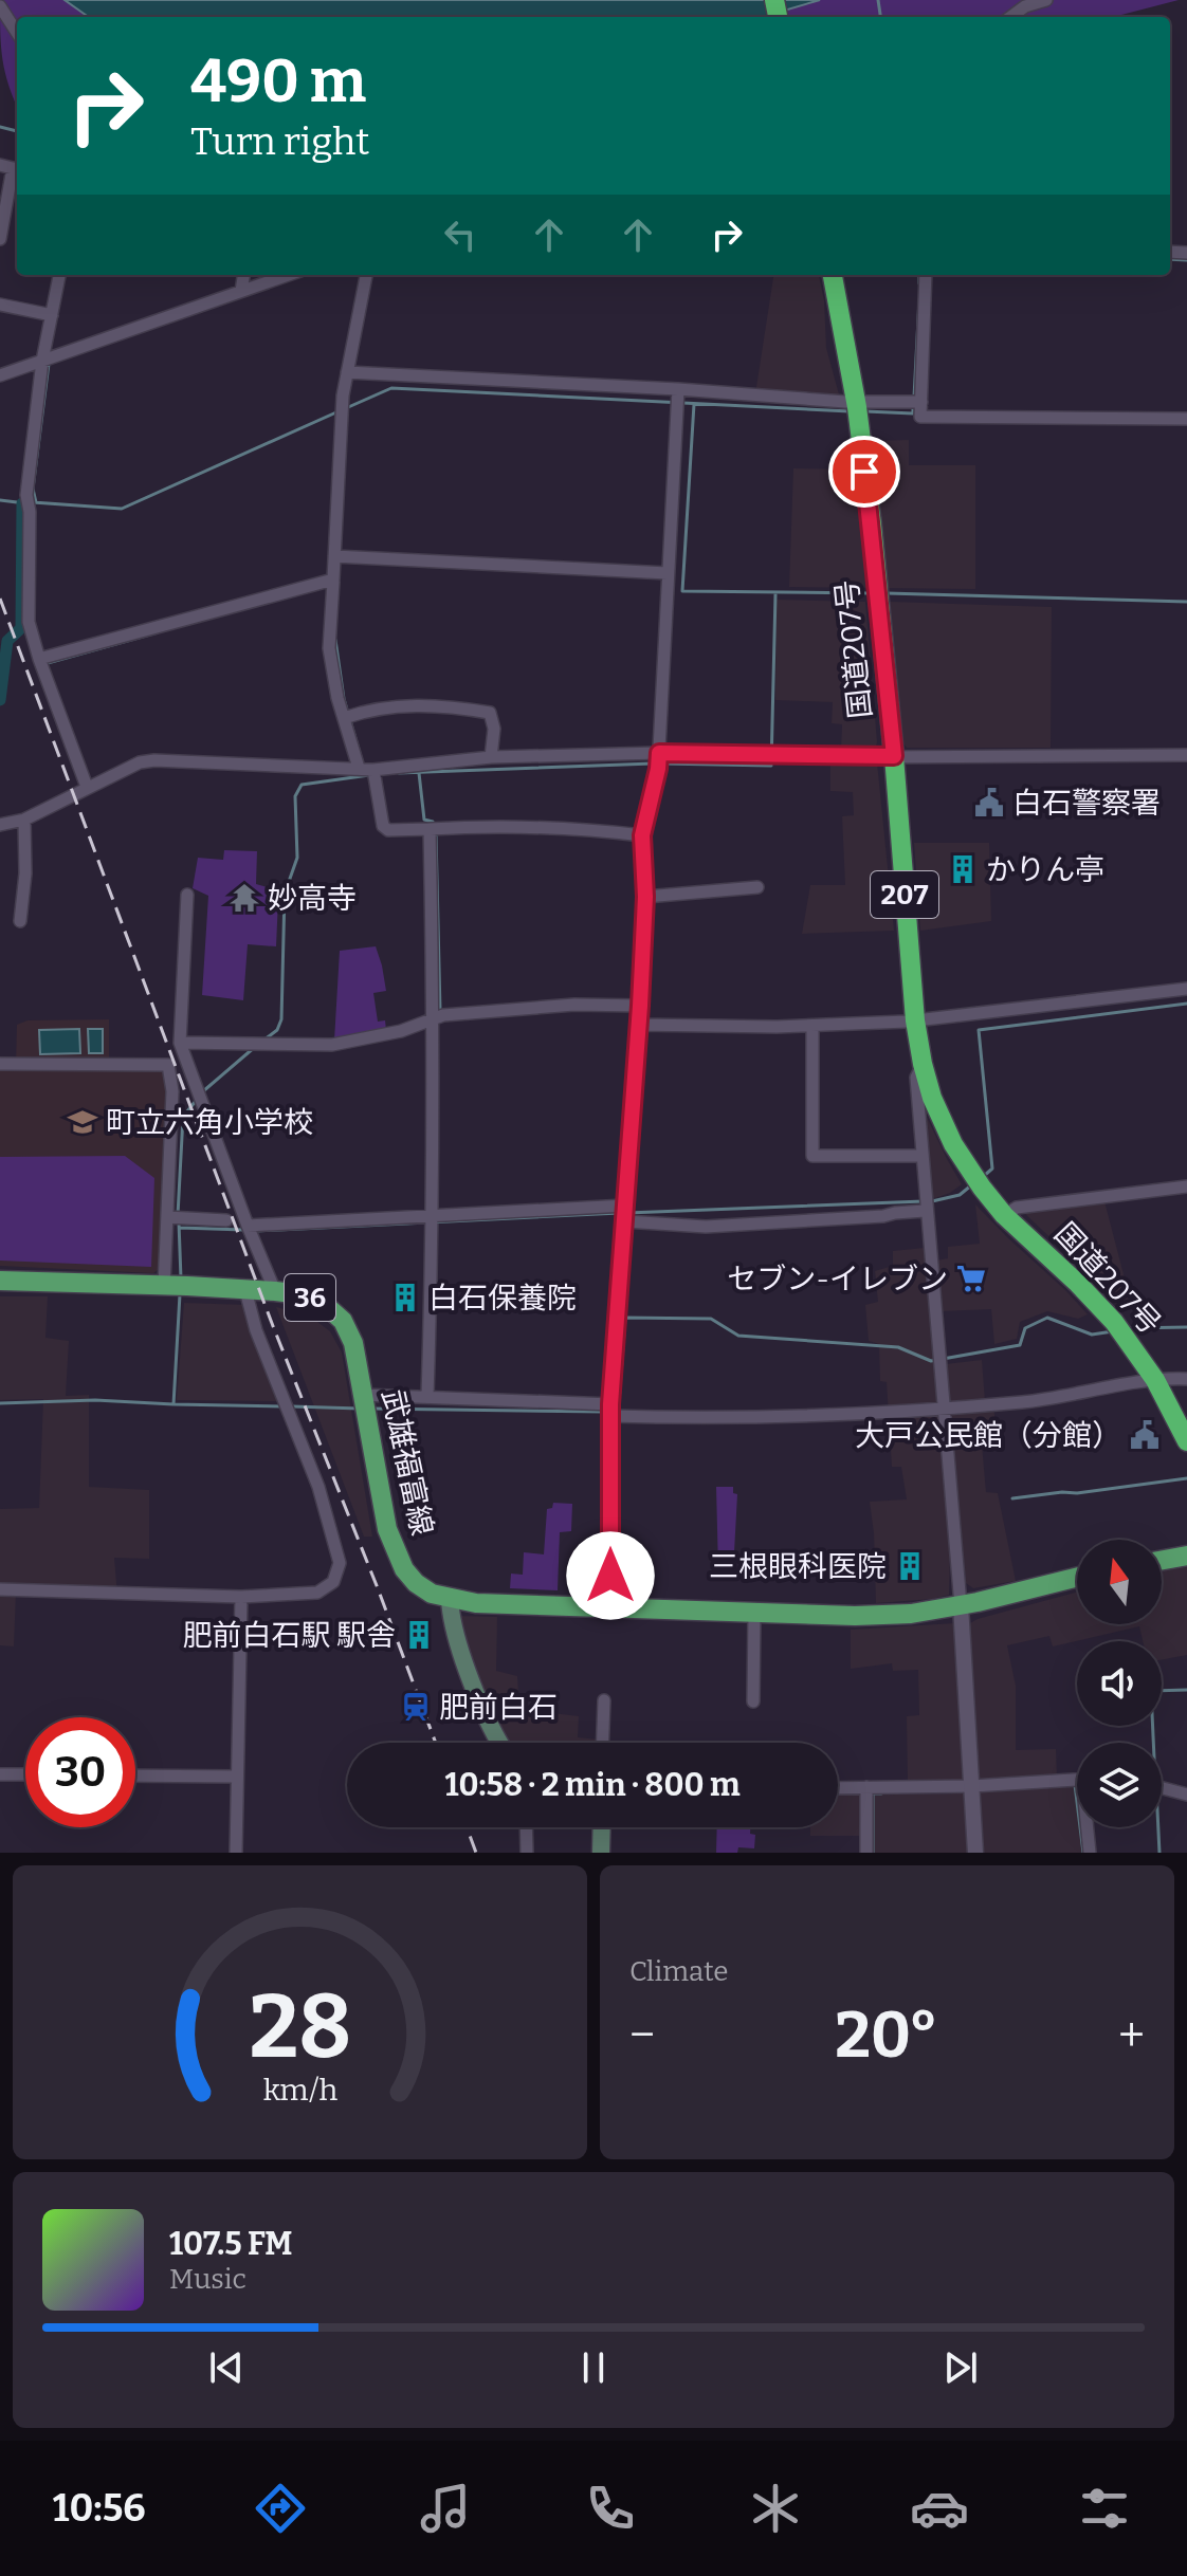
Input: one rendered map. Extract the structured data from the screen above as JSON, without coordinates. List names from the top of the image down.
{
  "streets": {
    "highway": ["国道207号", "207"],
    "main road": ["36", "武雄福富線"]
  },
  "places": {
    "public building": ["白石警察署", "大戸公民館（分館）"],
    "building": [
      "かりん亭",
      "白石保養院",
      "三根眼科医院",
      "肥前白石駅 駅舎"
    ],
    "temple": ["妙高寺"],
    "school or university": ["町立六角小学校"],
    "supermarket": ["セブン-イレブン"],
    "station": ["肥前白石"]
  },
  "north": "top",
  "page": {
    "turn": ["490 m", "Turn right"],
    "limit": "30",
    "trip": "10:58 · 2 min · 800 m",
    "tile": "Climate",
    "heat": ["−", "20°", "+"],
    "song": ["107.5 FM", "Music"],
    "tabs": "10:56",
    "gauge": ["28", "km/h"]
  }
}
